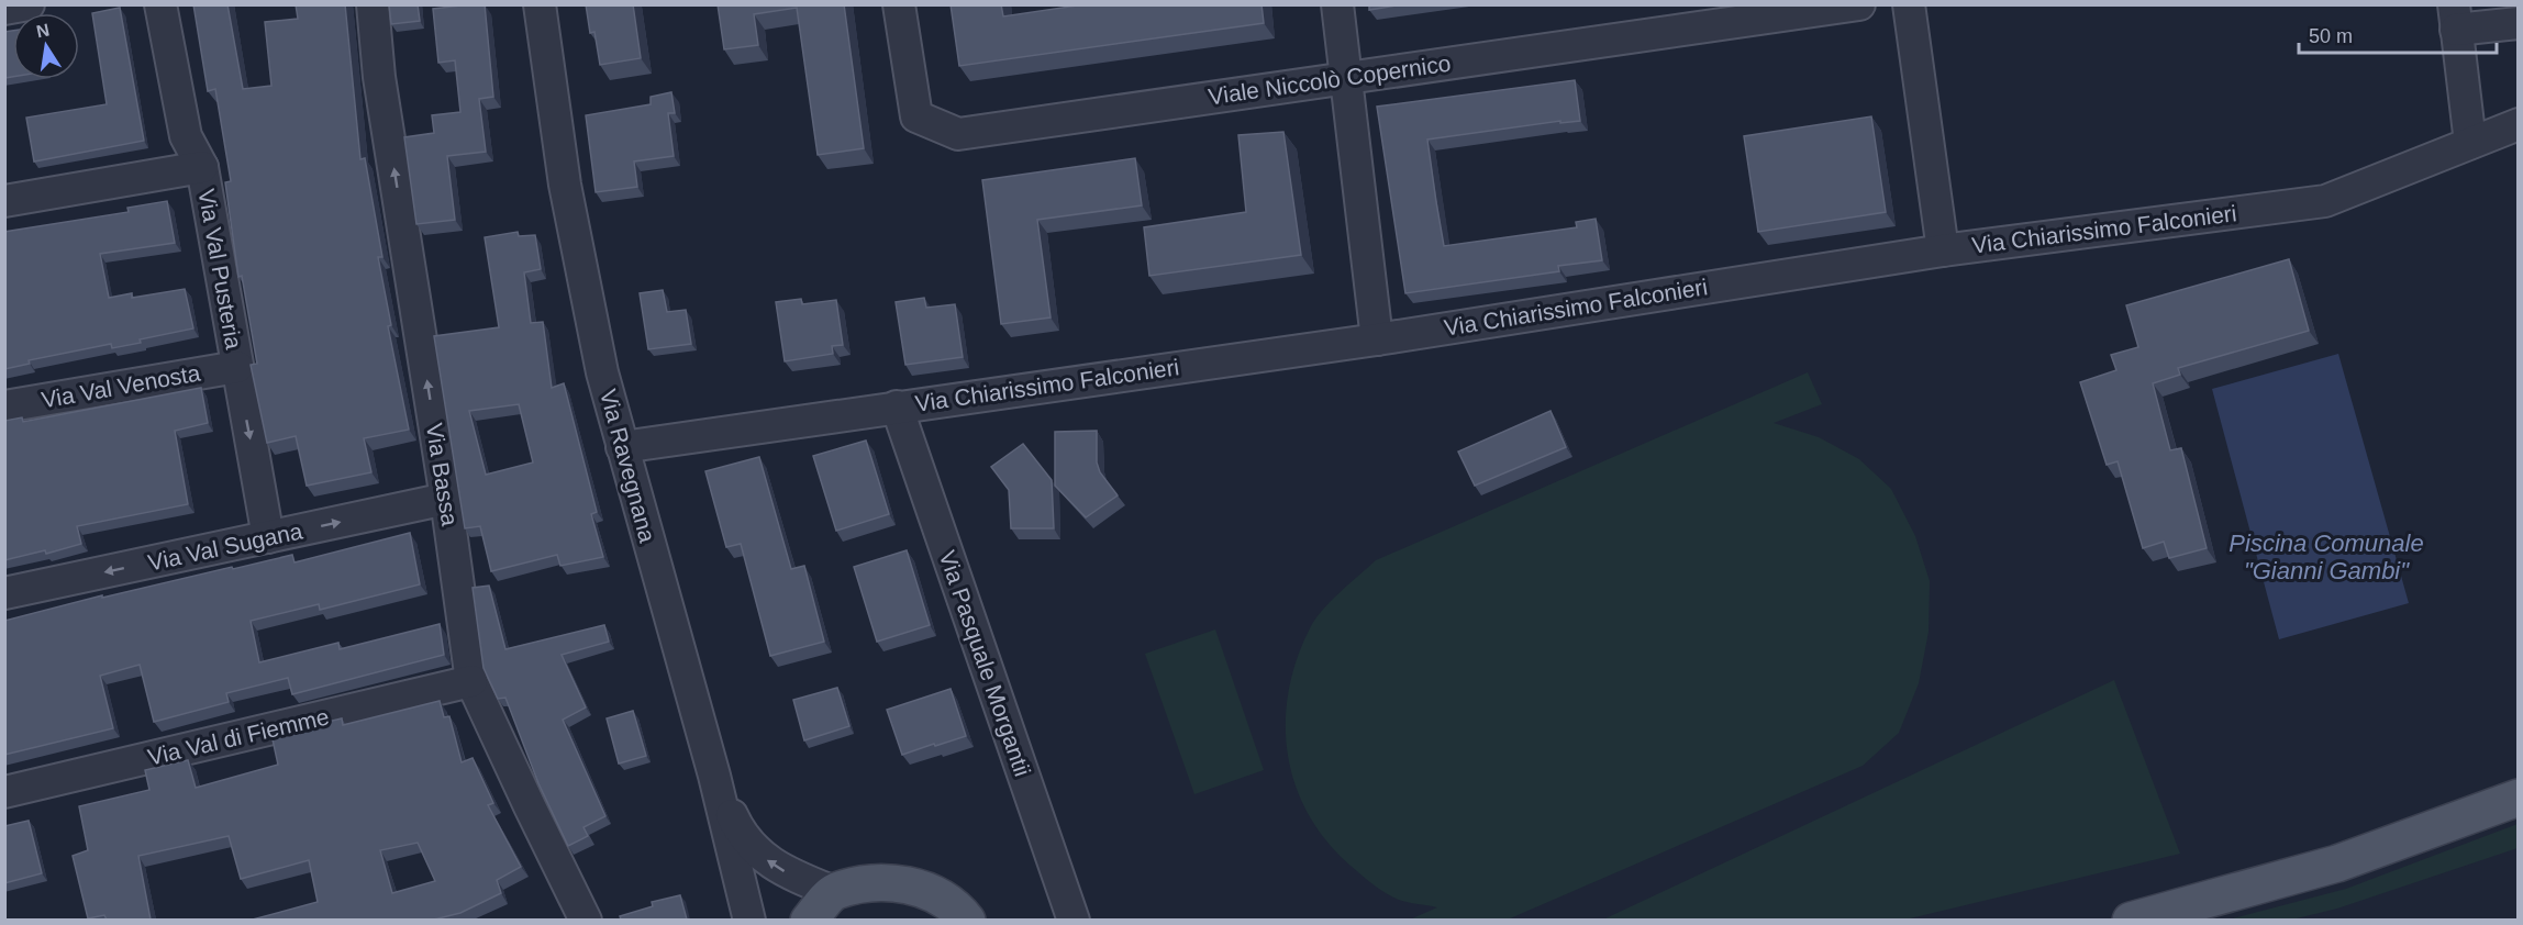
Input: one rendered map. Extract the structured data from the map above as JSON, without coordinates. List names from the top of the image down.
{
  "streets": {
    "street": [
      "Viale Niccolò Copernico",
      "Via Chiarissimo Falconieri",
      "Via Val Pusteria",
      "Via Val Venosta",
      "Via Ravegnana",
      "Via Bassa",
      "Via Val Sugana",
      "Via Pasquale Morgantii",
      "Via Val di Fiemme"
    ]
  },
  "crossings": [
    ["Via Chiarissimo Falconieri", "Via Ravegnana"],
    ["Via Chiarissimo Falconieri", "Via Pasquale Morgantii"],
    ["Via Val Pusteria", "Via Val Venosta"],
    ["Via Val Pusteria", "Via Val Sugana"],
    ["Via Bassa", "Via Val Sugana"],
    ["Via Bassa", "Via Val di Fiemme"]
  ],
  "one_way": ["Via Bassa"],
  "water": ["Piscina Comunale \"Gianni Gambi\""],
  "scale_bar": "50 m",
  "north": "top"
}
